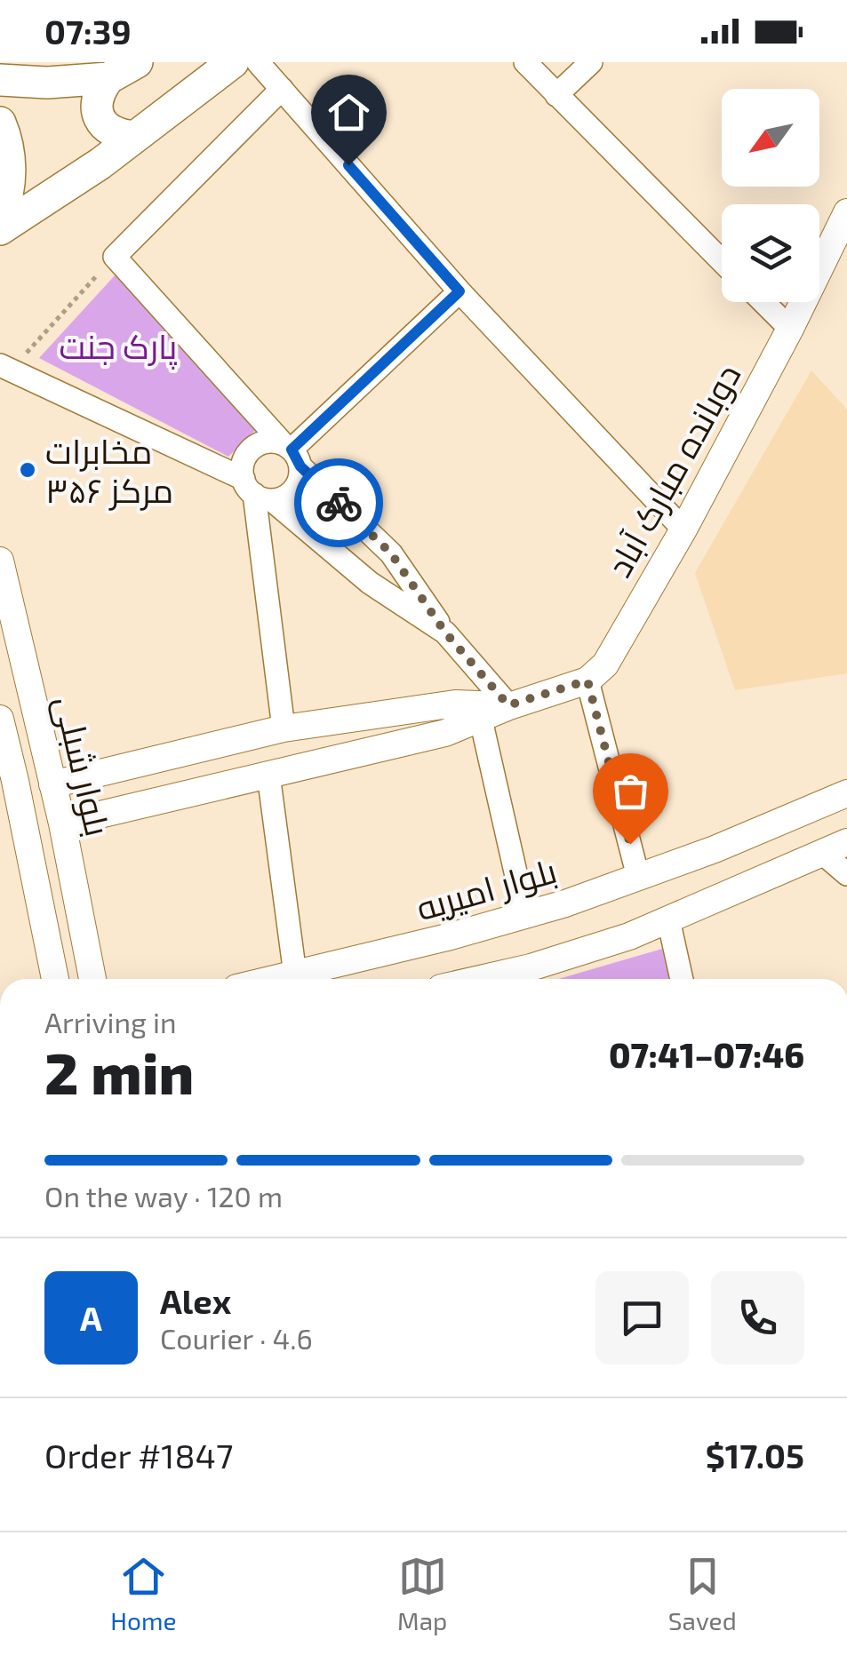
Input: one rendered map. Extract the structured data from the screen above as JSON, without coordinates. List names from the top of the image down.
{
  "streets": {
    "street": ["دوبانده مبارک آباد", "بلوار شبلی", "بلوار امیریه"]
  },
  "parks": ["پارک جنت"],
  "places": ["مخابرات مرکز ۳۵۶"],
  "north": "bottom left",
  "page": {
    "status": "07:39",
    "heading": ["2 min", "Arriving in", "07:41–07:46"],
    "panel": [
      "Alex",
      "Courier · 4.6",
      "Order #1847",
      "$17.05"
    ],
    "bar": "On the way · 120 m",
    "round": "A",
    "tabs": ["Home", "Map", "Saved"]
  }
}
